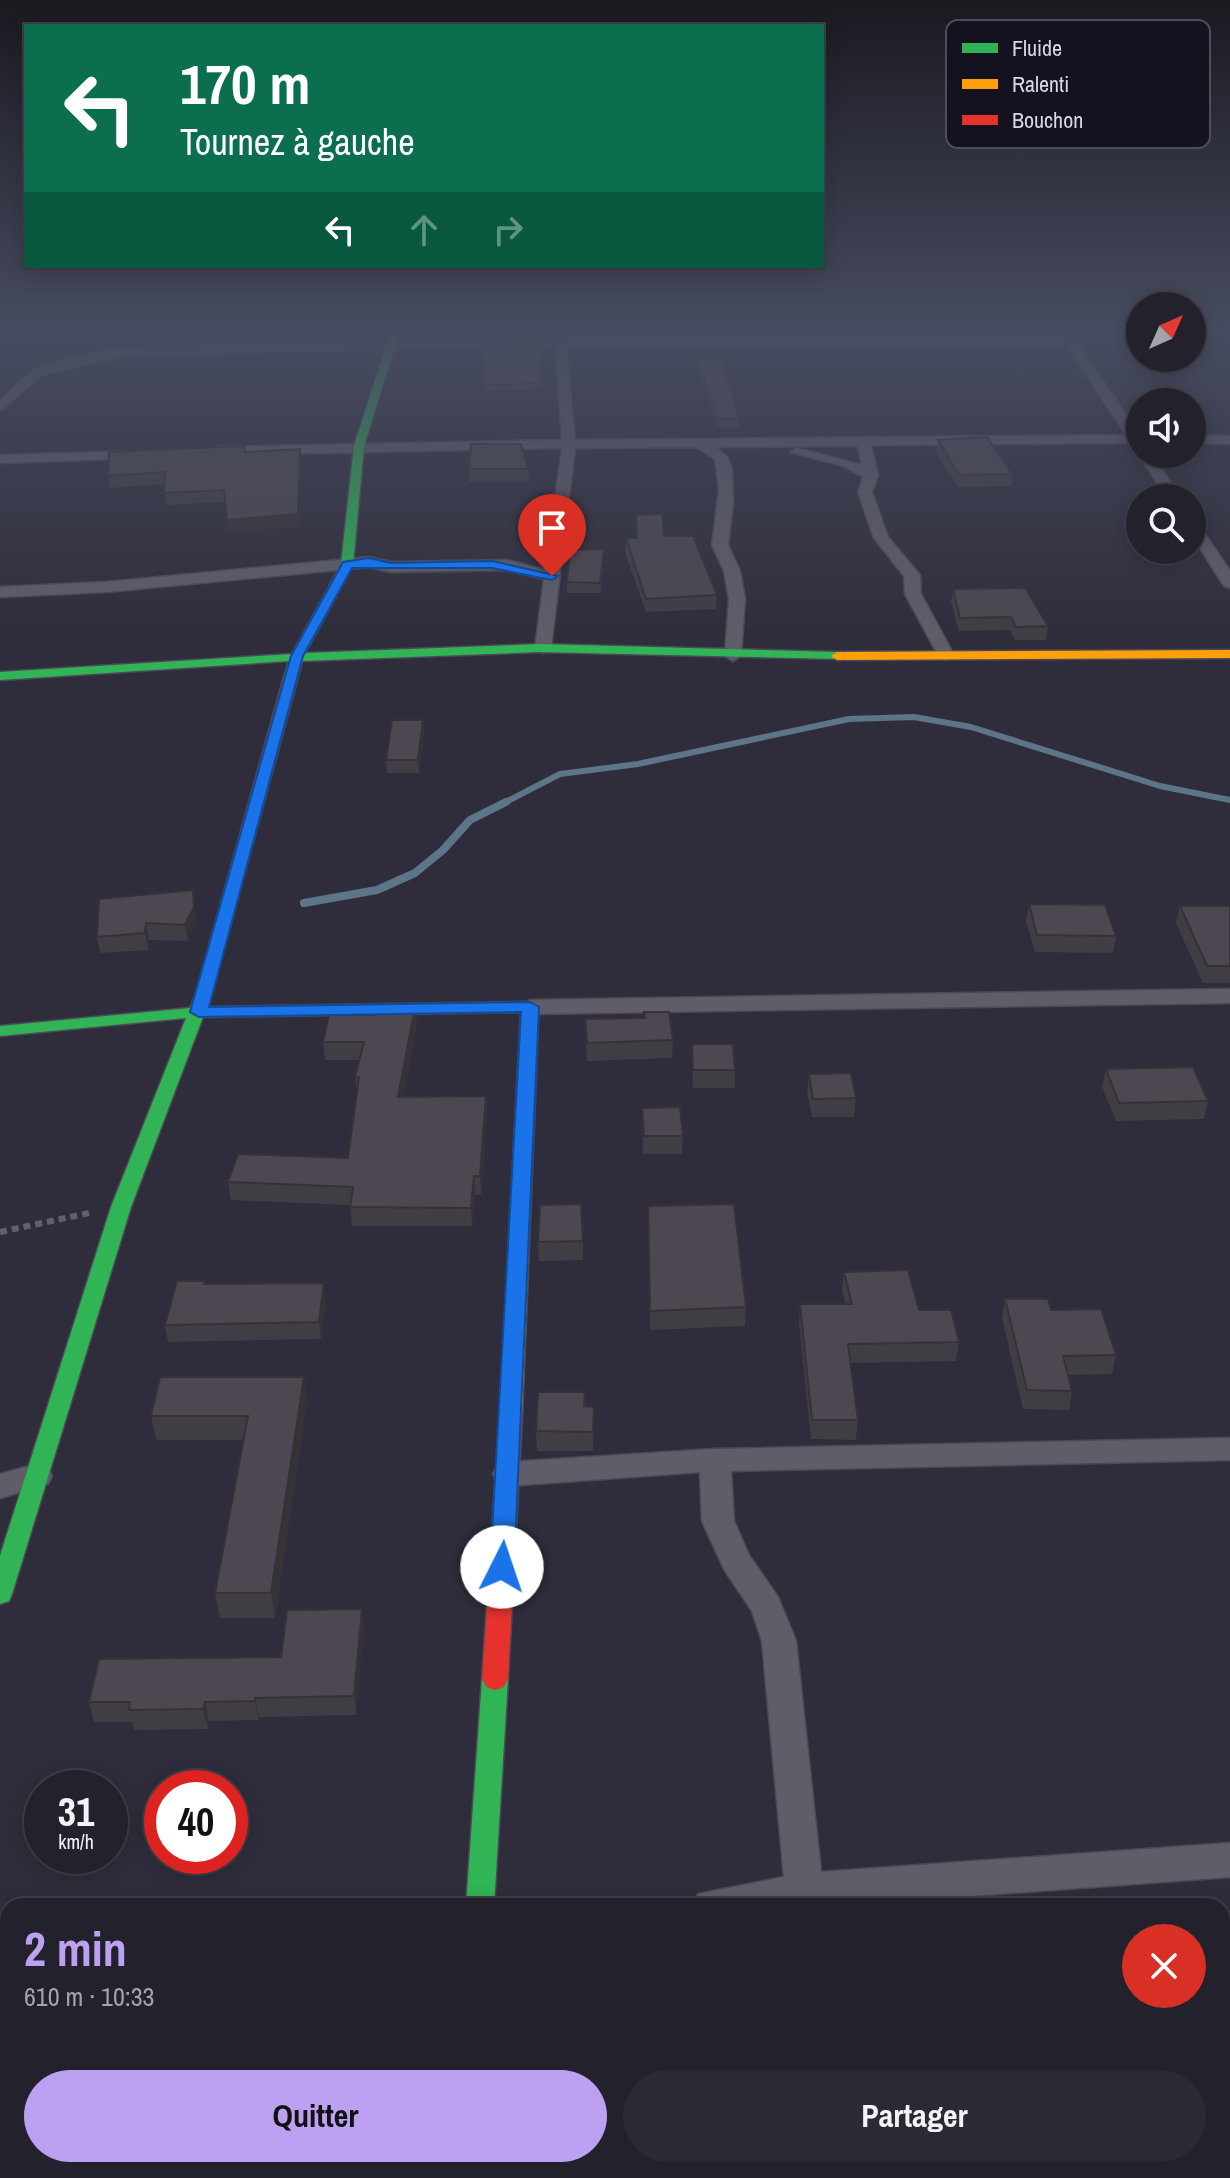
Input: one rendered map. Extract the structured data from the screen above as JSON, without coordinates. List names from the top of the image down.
{
  "legend": ["Fluide", "Ralenti", "Bouchon"],
  "north": "top right",
  "page": {
    "turn": ["170 m", "Tournez à gauche"],
    "speed": "31 km/h",
    "limit": "40",
    "heading": ["2 min", "610 m · 10:33"],
    "buttons": ["Quitter", "Partager"]
  }
}
